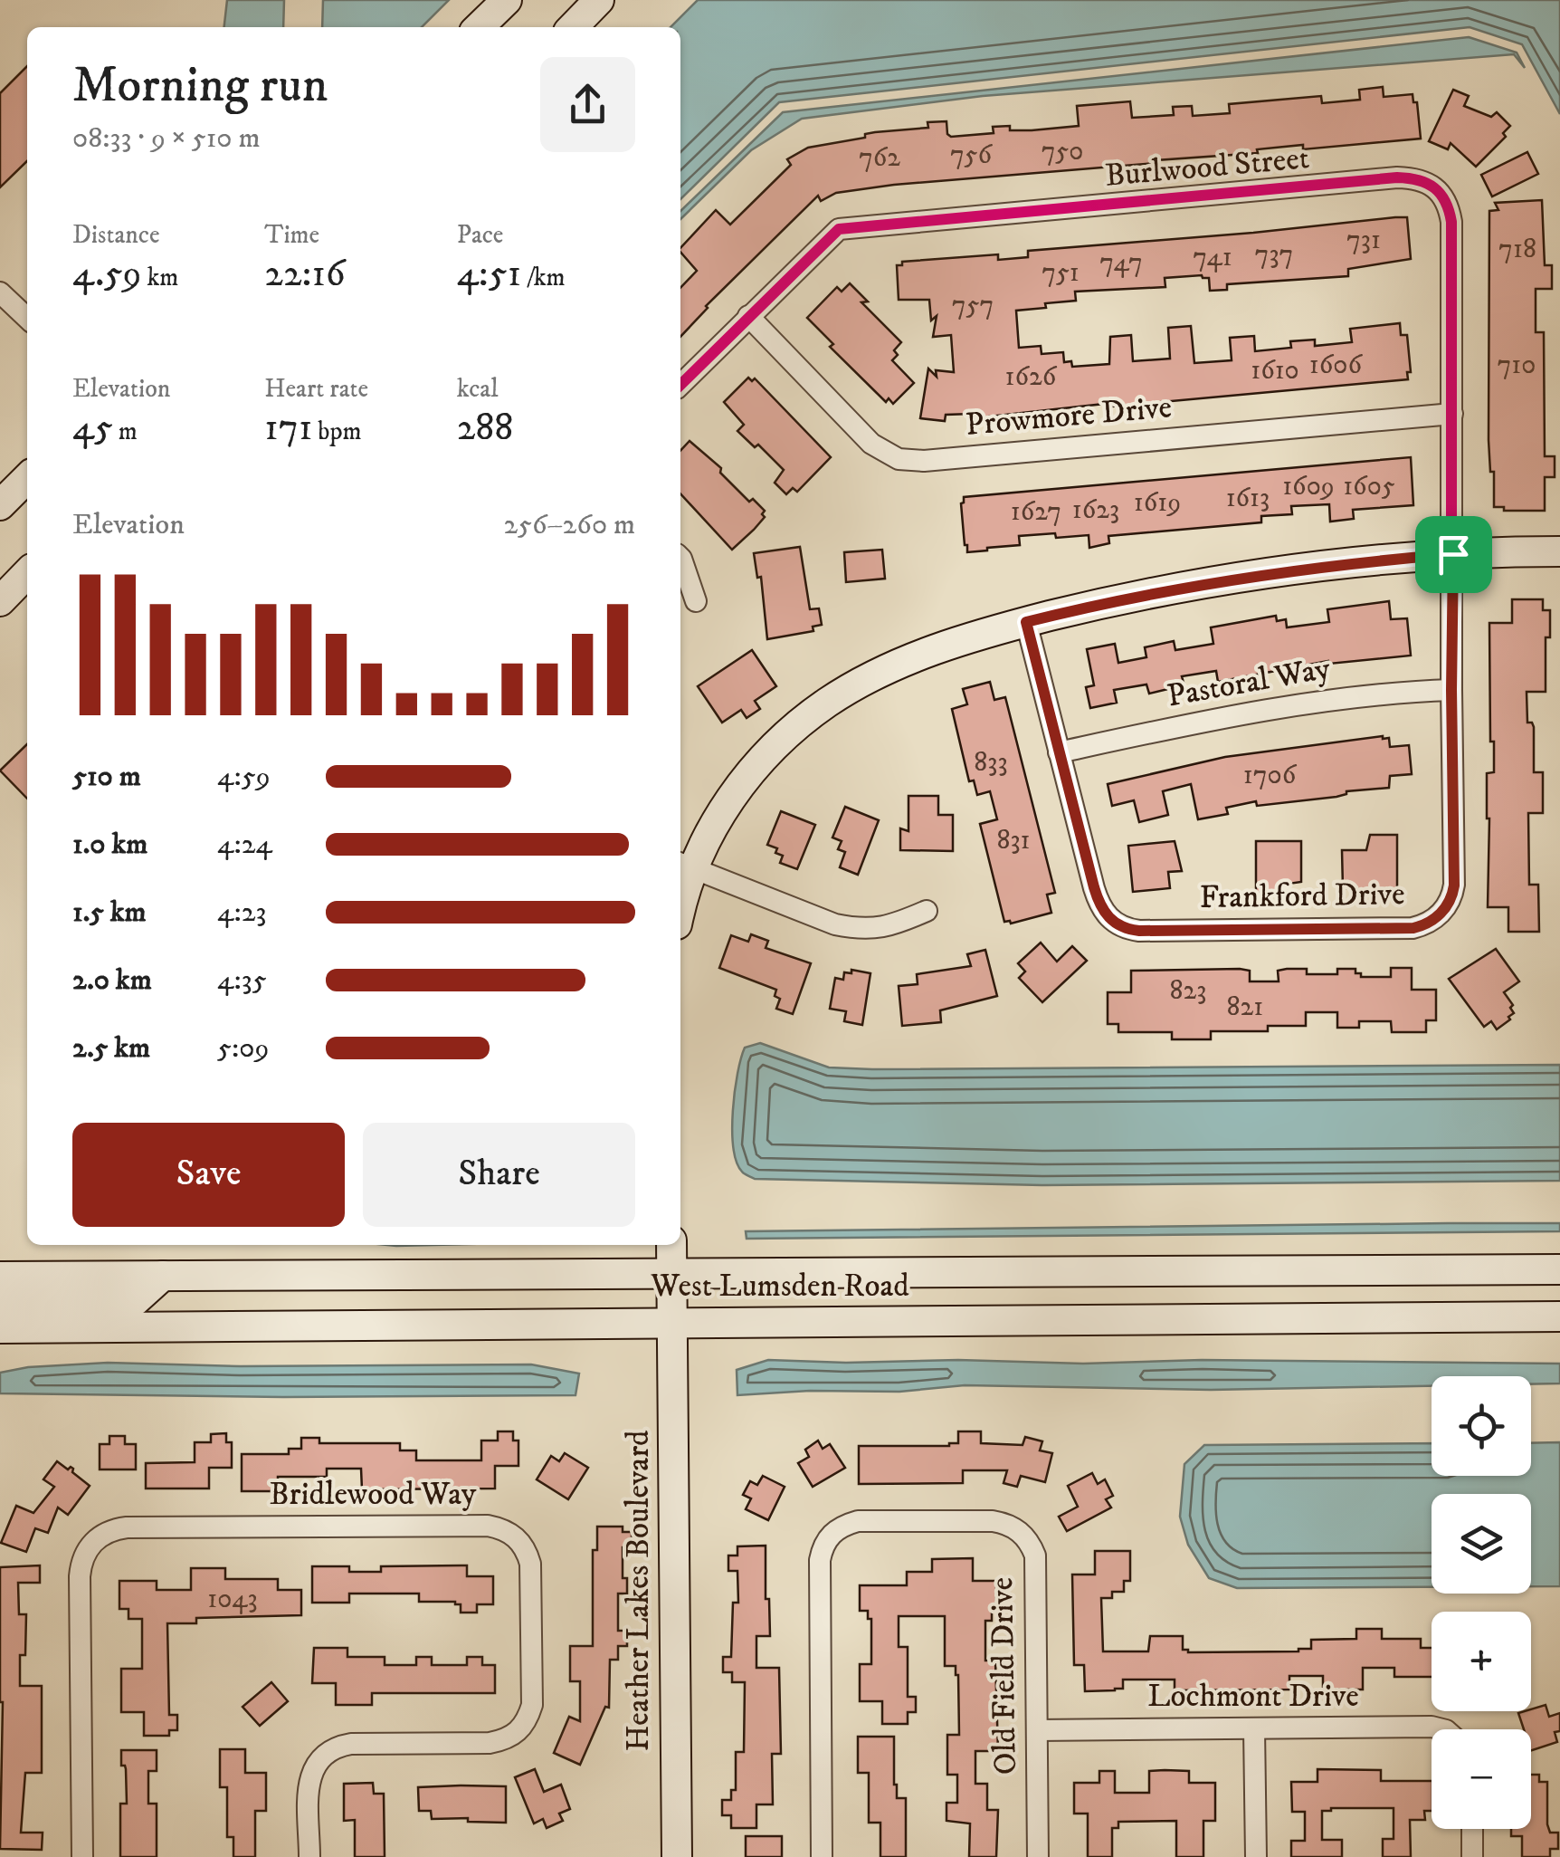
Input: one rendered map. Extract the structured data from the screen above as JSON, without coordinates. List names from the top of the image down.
{
  "streets": {
    "main road": ["West Lumsden Road", "Heather Lakes Boulevard"],
    "street": [
      "Burlwood Street",
      "Prowmore Drive",
      "Pastoral Way",
      "Frankford Drive",
      "Bridlewood Way",
      "Old Field Drive",
      "Lochmont Drive"
    ]
  },
  "crossings": [
    ["Burlwood Street", "Prowmore Drive"],
    ["Burlwood Street", "Frankford Drive"],
    ["Pastoral Way", "Frankford Drive"],
    ["West Lumsden Road", "Heather Lakes Boulevard"],
    ["Old Field Drive", "Lochmont Drive"]
  ],
  "house_numbers": [
    "750",
    "756",
    "762",
    "731",
    "718",
    "737",
    "741",
    "747",
    "751",
    "757",
    "1606",
    "710",
    "1610",
    "1626",
    "1609",
    "1605",
    "1613",
    "1619",
    "1623",
    "1627",
    "833",
    "1706",
    "831",
    "823",
    "821",
    "1043"
  ],
  "page": {
    "heading": ["Morning run", "08:33 · 9 × 510 m"],
    "stats": [
      ["Distance", "4.59 km"],
      ["Time", "22:16"],
      ["Pace", "4:51 /km"],
      ["Elevation", "45 m"],
      ["Heart rate", "171 bpm"],
      ["kcal", "288"]
    ],
    "chart": ["Elevation", "256–260 m"],
    "list": [
      {
        "name": "510 m",
        "note": "4:59"
      },
      {
        "name": "1.0 km",
        "note": "4:24"
      },
      {
        "name": "1.5 km",
        "note": "4:23"
      },
      {
        "name": "2.0 km",
        "note": "4:35"
      },
      {
        "name": "2.5 km",
        "note": "5:09"
      }
    ],
    "buttons": ["Save", "Share"],
    "map_buttons": ["+", "−"]
  }
}
